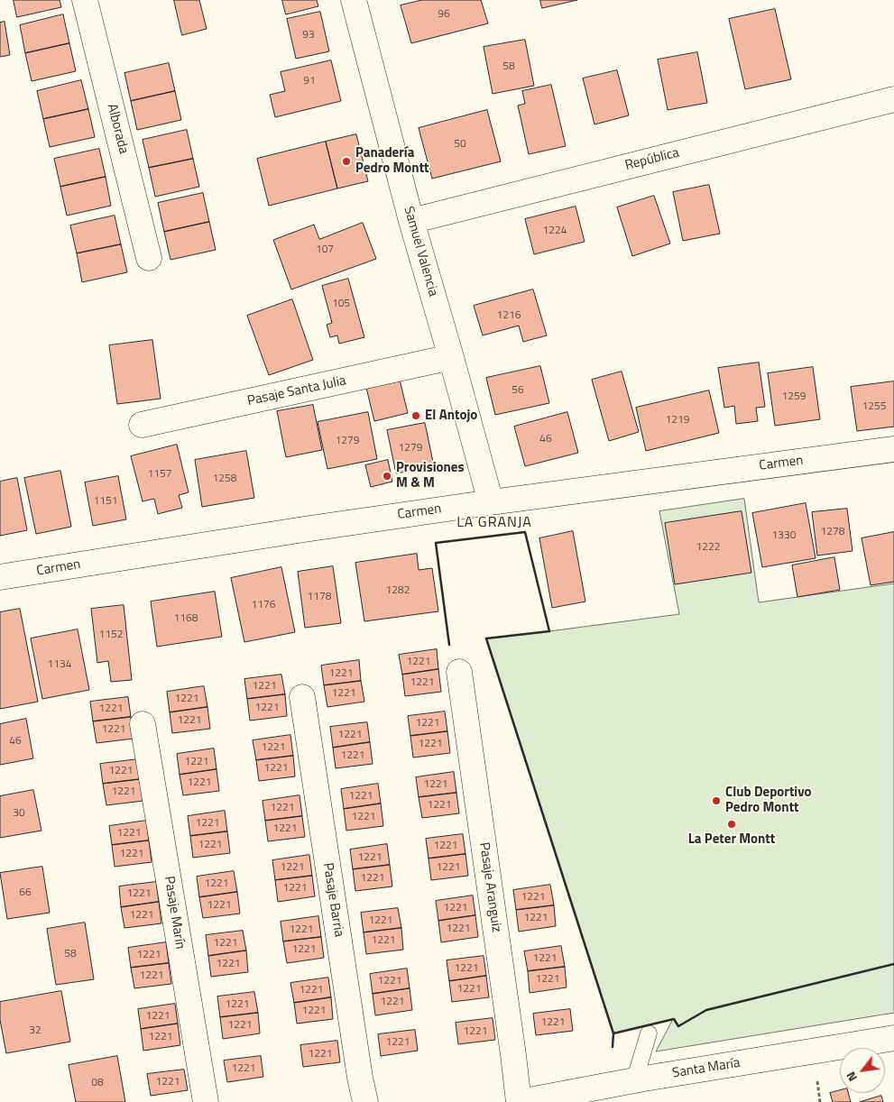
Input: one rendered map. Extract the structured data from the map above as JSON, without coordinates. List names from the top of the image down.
{
  "streets": {
    "street": [
      "Alborada",
      "República",
      "Samuel Valencia",
      "Pasaje Santa Julia",
      "Carmen",
      "Pasaje Aranguiz",
      "Pasaje Barria",
      "Pasaje Marín",
      "Santa María"
    ]
  },
  "crossings": [
    ["República", "Samuel Valencia"],
    ["Samuel Valencia", "Pasaje Santa Julia"],
    ["Samuel Valencia", "Carmen"],
    ["Pasaje Aranguiz", "Santa María"]
  ],
  "districts": ["LA GRANJA"],
  "places": [
    "Panadería Pedro Montt",
    "El Antojo",
    "Provisiones M & M",
    "Club Deportivo Pedro Montt",
    "La Peter Montt"
  ],
  "house_numbers": [
    "96",
    "93",
    "58",
    "91",
    "50",
    "1224",
    "107",
    "105",
    "1216",
    "56",
    "1259",
    "1255",
    "1219",
    "46",
    "1279",
    "1279",
    "1157",
    "1258",
    "1151",
    "1278",
    "1330",
    "1222",
    "1282",
    "1178",
    "1176",
    "1168",
    "1152",
    "1221",
    "1134",
    "1221",
    "1221",
    "1221",
    "1221",
    "1221",
    "1221",
    "1221",
    "1221",
    "1221",
    "1221",
    "1221",
    "46",
    "1221",
    "1221",
    "1221",
    "1221",
    "1221",
    "1221",
    "1221",
    "1221",
    "1221",
    "1221",
    "1221",
    "1221",
    "30",
    "1221",
    "1221",
    "1221",
    "1221",
    "1221",
    "1221",
    "1221",
    "1221",
    "1221",
    "1221",
    "1221",
    "1221",
    "1221",
    "66",
    "1221",
    "1221",
    "1221",
    "1221",
    "1221",
    "1221",
    "1221",
    "1221",
    "1221",
    "1221",
    "1221",
    "1221",
    "58",
    "1221",
    "1221",
    "1221",
    "1221",
    "1221",
    "1221",
    "1221",
    "1221",
    "1221",
    "1221",
    "1221",
    "1221",
    "1221",
    "1221",
    "1221",
    "32",
    "1221",
    "1221",
    "1221",
    "1221",
    "1221",
    "1221",
    "08"
  ],
  "north": "bottom left"
}
